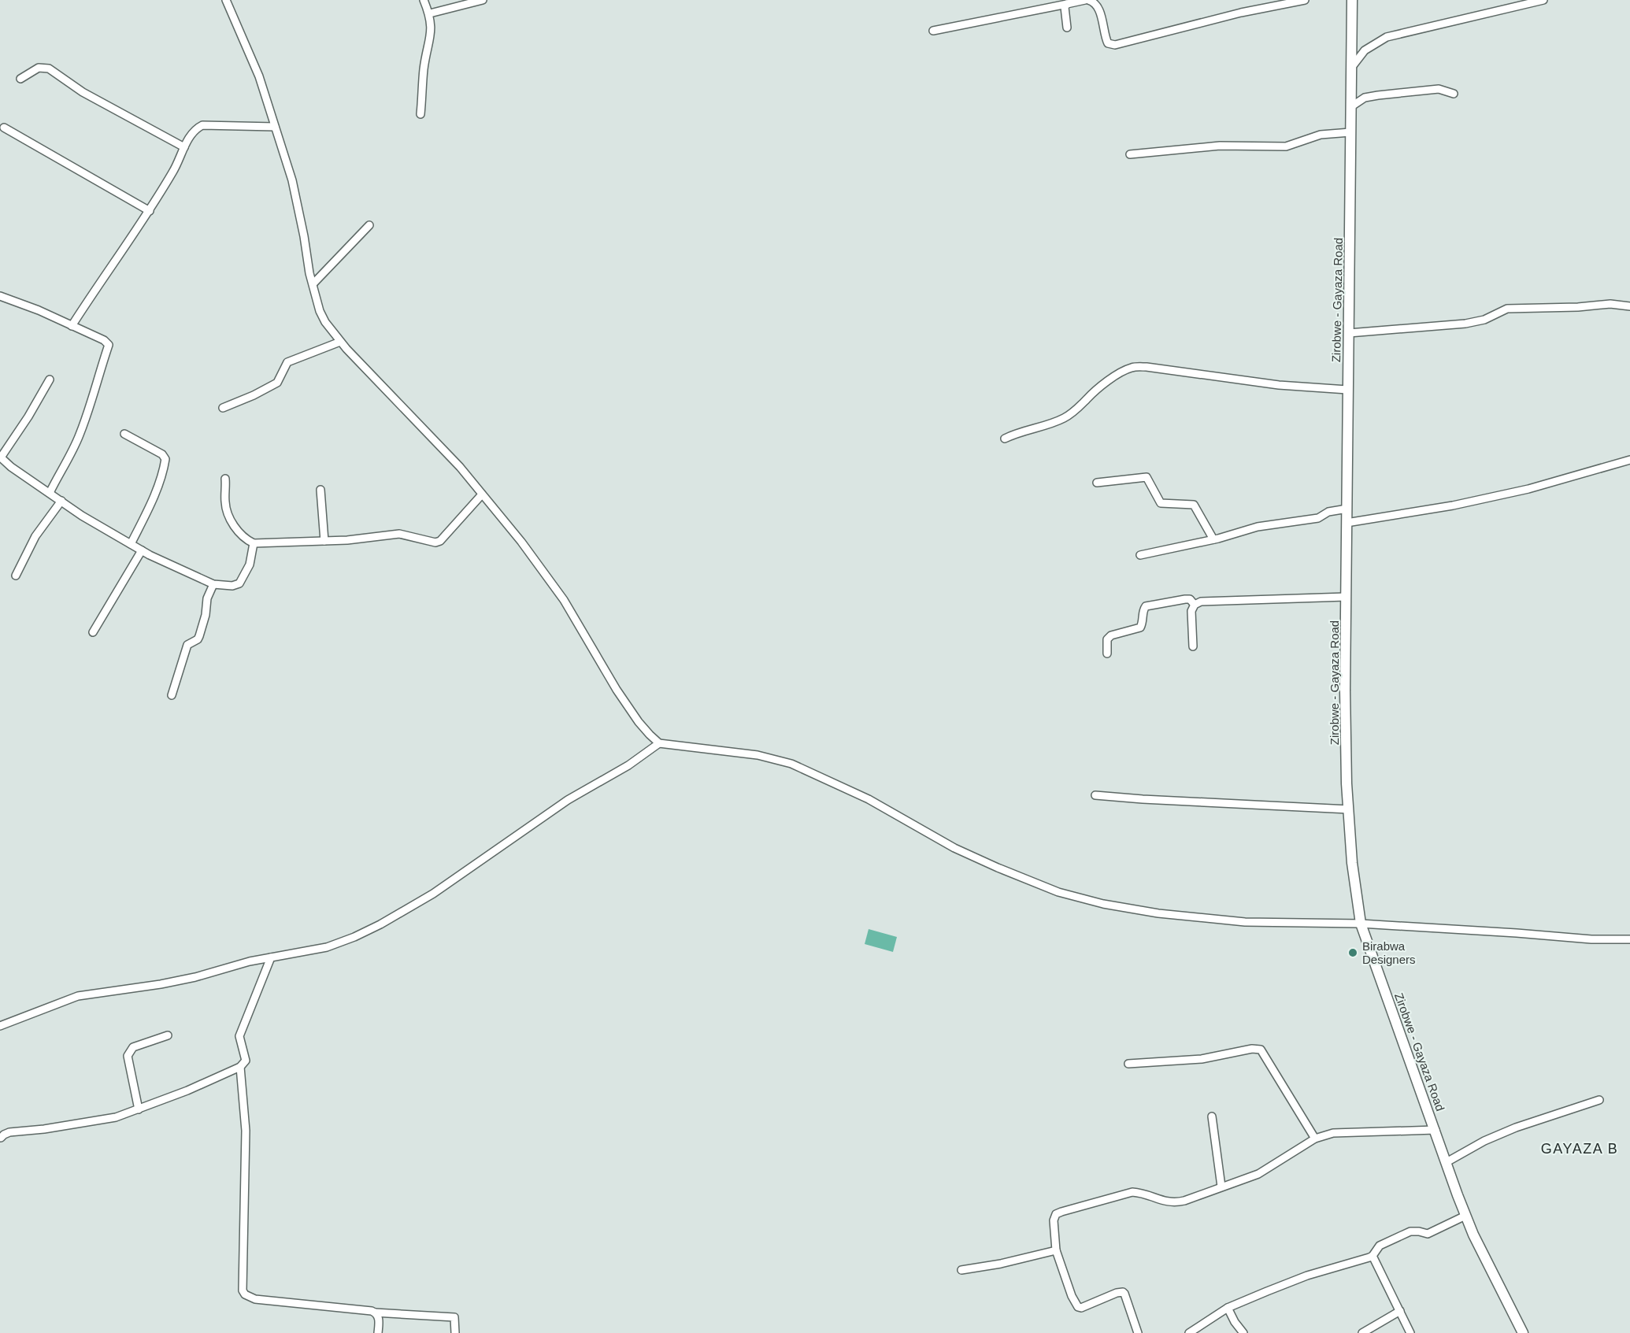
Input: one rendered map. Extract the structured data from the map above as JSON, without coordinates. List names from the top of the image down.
{
  "streets": {
    "street": ["Zirobwe - Gayaza Road"]
  },
  "districts": ["GAYAZA B"],
  "places": ["Birabwa Designers"]
}
